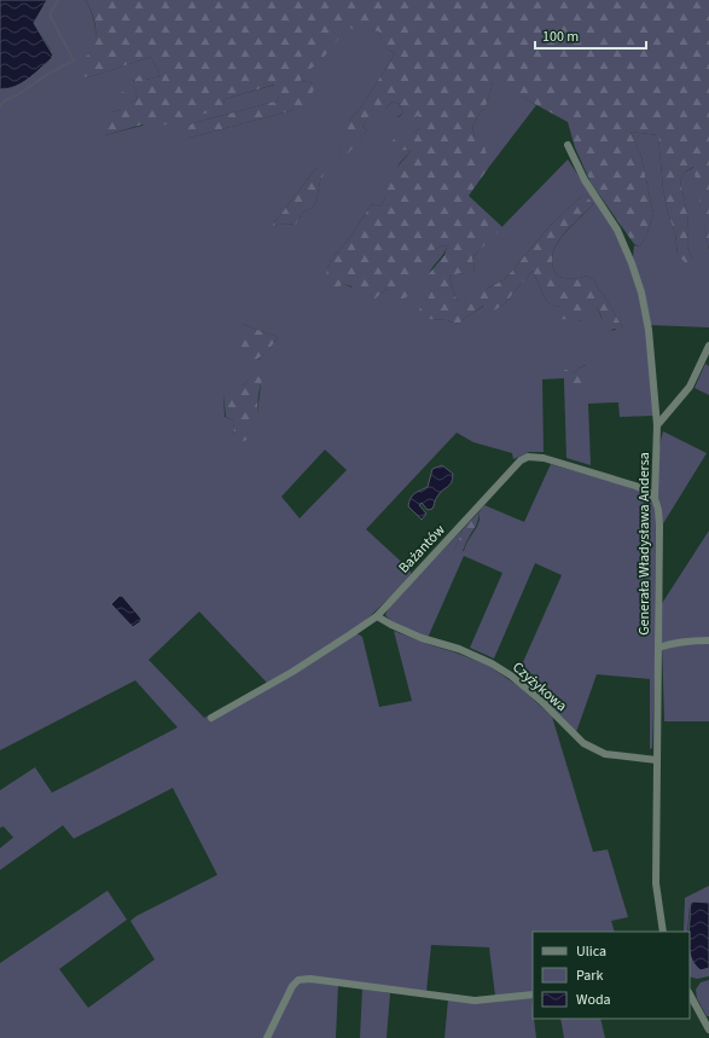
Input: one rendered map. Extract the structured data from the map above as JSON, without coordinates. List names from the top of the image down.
{
  "streets": {
    "street": ["Generała Władysława Andersa", "Bażantów", "Czyżykowa"]
  },
  "crossings": [
    ["Generała Władysława Andersa", "Bażantów"],
    ["Generała Władysława Andersa", "Czyżykowa"],
    ["Bażantów", "Czyżykowa"]
  ],
  "legend": ["Ulica", "Park", "Woda"],
  "scale_bar": "100 m"
}
